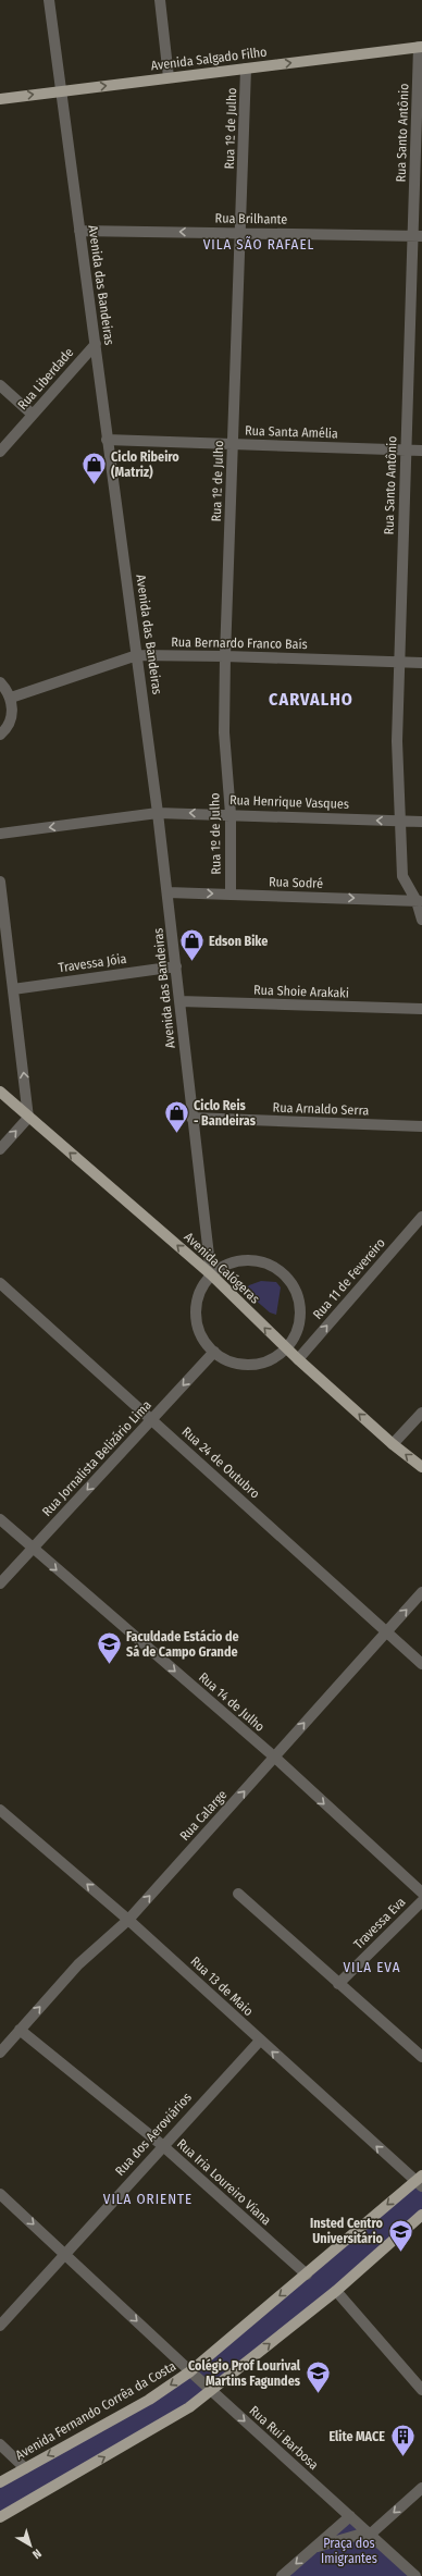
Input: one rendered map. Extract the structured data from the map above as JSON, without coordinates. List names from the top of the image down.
{
  "streets": {
    "main road": ["Avenida Salgado Filho", "Avenida Calógeras", "Avenida Fernando Corrêa da Costa"],
    "street": [
      "Rua 1º de Julho",
      "Rua Santo Antônio",
      "Rua Brilhante",
      "Avenida das Bandeiras",
      "Rua Liberdade",
      "Rua Santa Amélia",
      "Rua Bernardo Franco Baís",
      "Rua Henrique Vasques",
      "Rua Sodré",
      "Travessa Jóia",
      "Rua Shoie Arakaki",
      "Rua Arnaldo Serra",
      "Rua 11 de Fevereiro",
      "Rua Jornalista Belizário Lima",
      "Rua 24 de Outubro",
      "Rua 14 de Julho",
      "Rua Calarge",
      "Travessa Eva",
      "Rua 13 de Maio",
      "Rua dos Aeroviários",
      "Rua Iria Loureiro Viana",
      "Rua Rui Barbosa"
    ]
  },
  "crossings": [
    ["Avenida Salgado Filho", "Rua 1º de Julho"],
    ["Avenida Salgado Filho", "Rua Santo Antônio"],
    ["Avenida Salgado Filho", "Avenida das Bandeiras"],
    ["Rua 1º de Julho", "Rua Brilhante"],
    ["Rua 1º de Julho", "Rua Santa Amélia"],
    ["Rua 1º de Julho", "Rua Bernardo Franco Baís"],
    ["Rua 1º de Julho", "Rua Henrique Vasques"],
    ["Rua 1º de Julho", "Rua Sodré"],
    ["Rua Santo Antônio", "Rua Brilhante"],
    ["Rua Santo Antônio", "Rua Santa Amélia"],
    ["Rua Santo Antônio", "Rua Bernardo Franco Baís"],
    ["Rua Santo Antônio", "Rua Henrique Vasques"],
    ["Rua Santo Antônio", "Rua Sodré"],
    ["Rua Brilhante", "Avenida das Bandeiras"],
    ["Avenida das Bandeiras", "Rua Liberdade"],
    ["Avenida das Bandeiras", "Rua Santa Amélia"],
    ["Avenida das Bandeiras", "Rua Bernardo Franco Baís"],
    ["Avenida das Bandeiras", "Rua Henrique Vasques"],
    ["Avenida das Bandeiras", "Rua Sodré"],
    ["Avenida das Bandeiras", "Travessa Jóia"],
    ["Avenida das Bandeiras", "Rua Shoie Arakaki"],
    ["Avenida das Bandeiras", "Rua Arnaldo Serra"],
    ["Avenida das Bandeiras", "Avenida Calógeras"],
    ["Avenida Calógeras", "Rua 11 de Fevereiro"],
    ["Rua Jornalista Belizário Lima", "Rua 24 de Outubro"],
    ["Rua Jornalista Belizário Lima", "Rua 14 de Julho"],
    ["Rua 24 de Outubro", "Rua Calarge"],
    ["Rua 14 de Julho", "Rua Calarge"],
    ["Rua Calarge", "Rua 13 de Maio"],
    ["Rua Calarge", "Rua Iria Loureiro Viana"],
    ["Rua 13 de Maio", "Rua dos Aeroviários"],
    ["Rua 13 de Maio", "Avenida Fernando Corrêa da Costa"],
    ["Rua dos Aeroviários", "Rua Iria Loureiro Viana"],
    ["Rua dos Aeroviários", "Rua Rui Barbosa"],
    ["Rua Iria Loureiro Viana", "Avenida Fernando Corrêa da Costa"],
    ["Avenida Fernando Corrêa da Costa", "Rua Rui Barbosa"]
  ],
  "one_way": [
    "Avenida Salgado Filho",
    "Rua Brilhante",
    "Rua Henrique Vasques",
    "Rua Sodré",
    "Avenida Calógeras",
    "Rua 11 de Fevereiro",
    "Rua Jornalista Belizário Lima",
    "Rua 14 de Julho",
    "Rua Calarge",
    "Rua Rui Barbosa"
  ],
  "districts": [
    "VILA SÃO RAFAEL",
    "CARVALHO",
    "VILA EVA",
    "VILA ORIENTE"
  ],
  "parks": ["Praça dos Imigrantes"],
  "places": {
    "shop": ["Ciclo Ribeiro (Matriz)", "Edson Bike", "Ciclo Reis - Bandeiras"],
    "school or university": ["Faculdade Estácio de Sá de Campo Grande", "Insted Centro Universitário", "Colégio Prof Lourival Martins Fagundes"],
    "building": ["Elite MACE"]
  },
  "north": "bottom right"
}
